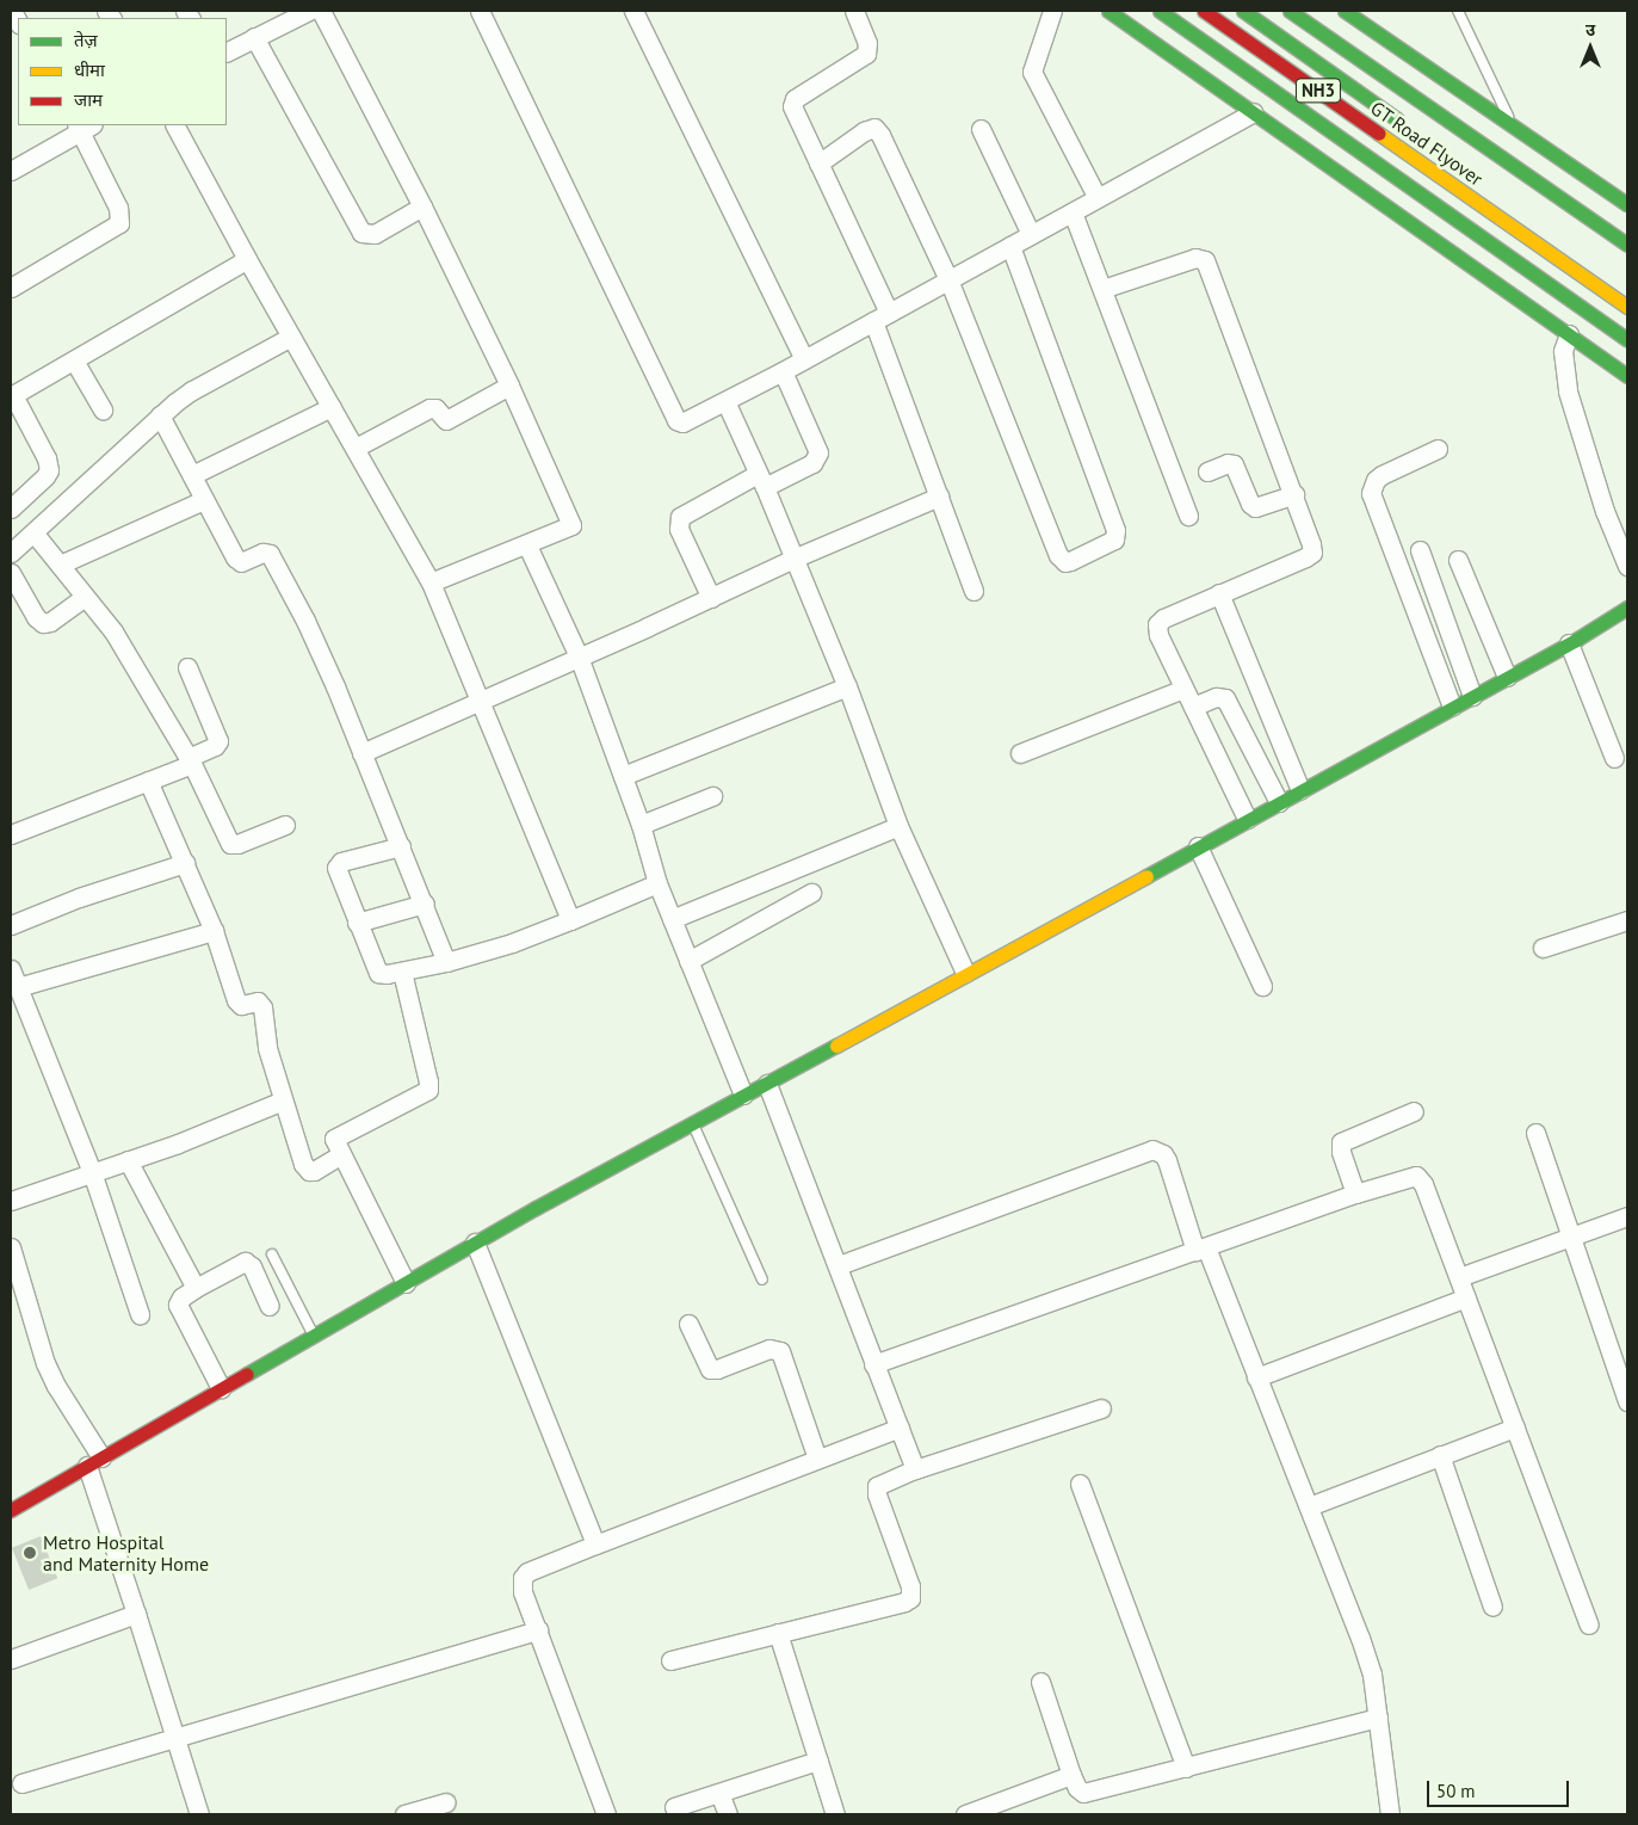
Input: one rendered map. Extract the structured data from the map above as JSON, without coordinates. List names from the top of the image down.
{
  "streets": {
    "main road": ["NH3", "GT Road Flyover"]
  },
  "places": ["Metro Hospital and Maternity Home"],
  "legend": ["तेज़", "धीमा", "जाम"],
  "scale_bar": "50 m",
  "north": "top"
}
